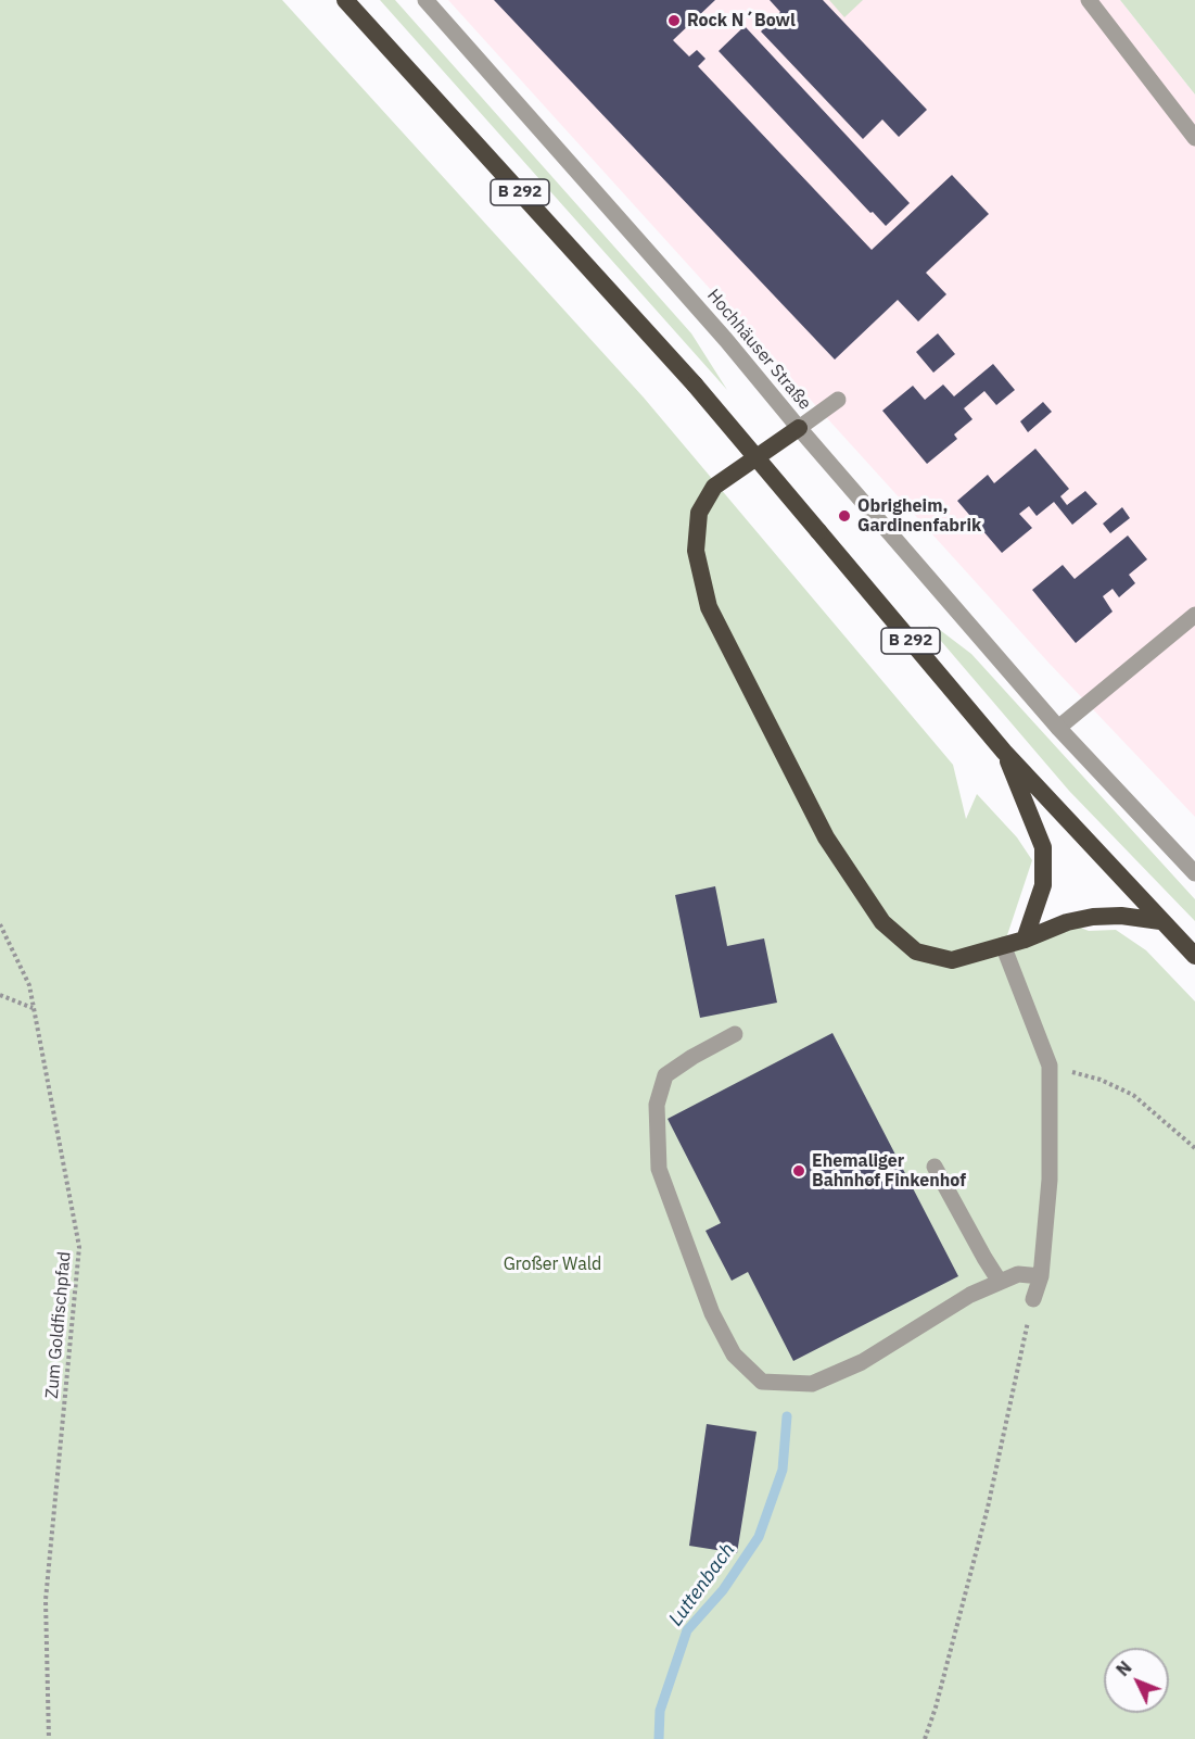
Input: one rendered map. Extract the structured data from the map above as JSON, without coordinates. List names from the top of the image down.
{
  "streets": {
    "highway": ["B 292"],
    "street": ["Hochhäuser Straße"],
    "path": ["Zum Goldfischpfad"]
  },
  "water": ["Luttenbach"],
  "parks": ["Großer Wald"],
  "places": ["Rock N´Bowl", "Obrigheim, Gardinenfabrik", "Ehemaliger Bahnhof Finkenhof"],
  "north": "top left"
}
